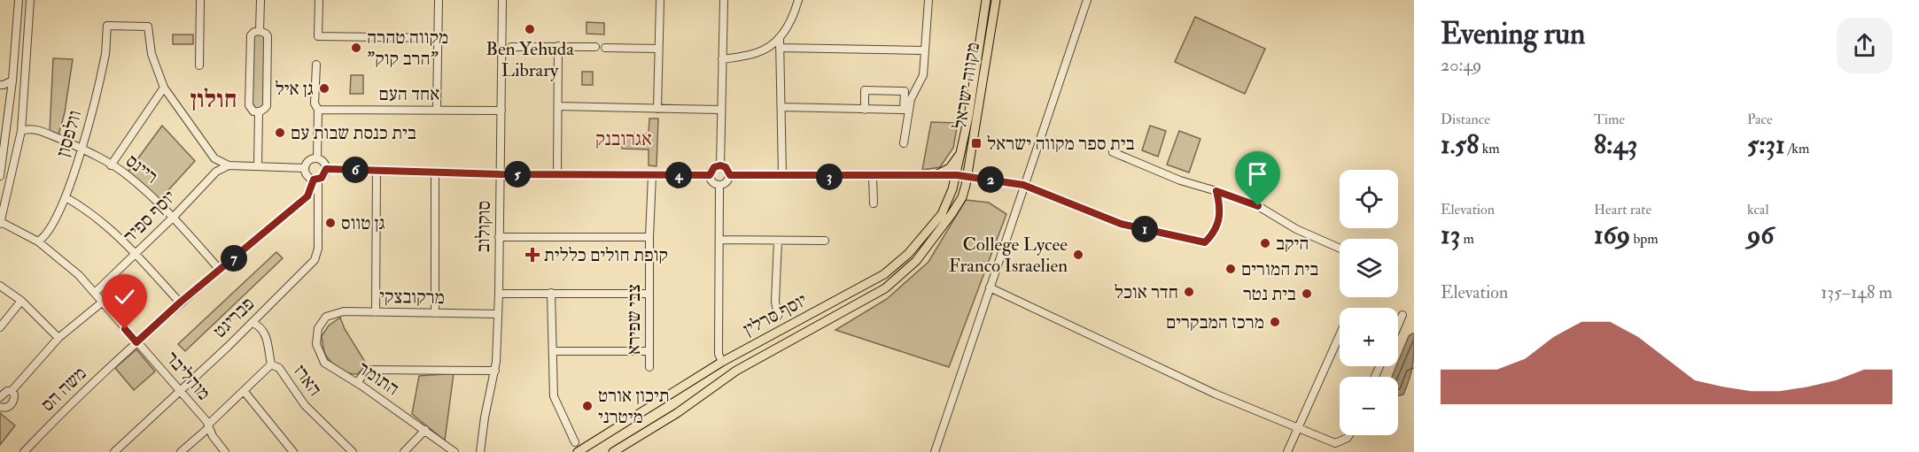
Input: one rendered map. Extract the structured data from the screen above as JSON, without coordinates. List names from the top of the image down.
{
  "streets": {
    "main road": ["מקווה ישראל", "יוסף סרלין"],
    "street": [
      "אחד העם",
      "וולפסון",
      "ריינס",
      "יוסף ספיר",
      "סוקולוב",
      "מרקובצקי",
      "פבריגט",
      "צבי שפירא",
      "מוהליבר",
      "התומר",
      "הארז",
      "משה הס"
    ]
  },
  "crossings": [
    ["מקווה ישראל", "יוסף סרלין"],
    ["אחד העם", "סוקולוב"],
    ["וולפסון", "ריינס"],
    ["וולפסון", "מוהליבר"],
    ["ריינס", "יוסף ספיר"],
    ["ריינס", "משה הס"],
    ["יוסף ספיר", "מוהליבר"],
    ["סוקולוב", "מרקובצקי"],
    ["מרקובצקי", "התומר"],
    ["פבריגט", "מוהליבר"],
    ["פבריגט", "הארז"],
    ["פבריגט", "משה הס"],
    ["מוהליבר", "משה הס"]
  ],
  "districts": ["חולון", "אגרובנק"],
  "places": {
    "other": [
      "Ben Yehuda Library",
      "מקווה טהרה \"הרב קוק\"",
      "גן איל",
      "בית כנסת שבות עם",
      "גן טווס",
      "היקב",
      "College Lycee Franco Israelien",
      "בית המורים",
      "חדר אוכל",
      "בית נטר",
      "מרכז המבקרים",
      "תיכון אורט מיטרני"
    ],
    "transit": ["בית ספר מקווה ישראל"],
    "health": ["קופת חולים כללית"]
  },
  "page": {
    "heading": ["Evening run", "20:49"],
    "stats": [
      ["Distance", "1.58 km"],
      ["Time", "8:43"],
      ["Pace", "5:31 /km"],
      ["Elevation", "13 m"],
      ["Heart rate", "169 bpm"],
      ["kcal", "96"]
    ],
    "pins": [
      "6",
      "5",
      "4",
      "3",
      "2",
      "1",
      "7"
    ],
    "map_buttons": ["+", "−"],
    "chart": ["Elevation", "135–148 m"]
  }
}
